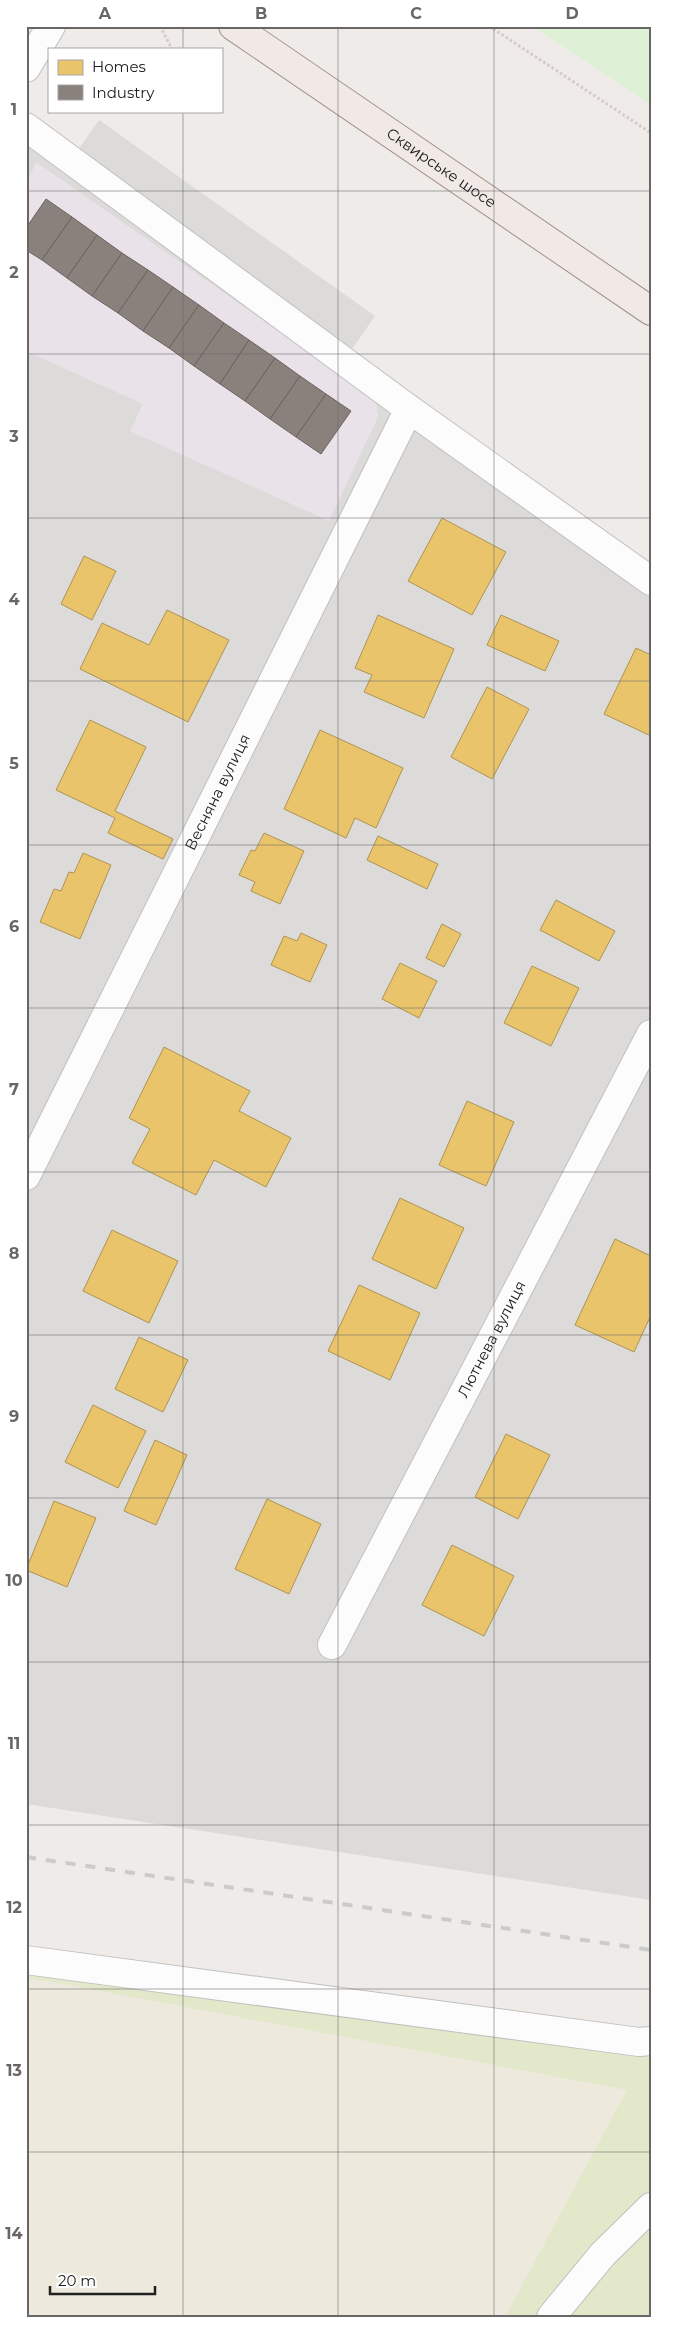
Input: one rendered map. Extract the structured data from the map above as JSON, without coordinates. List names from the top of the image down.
{
  "streets": {
    "main road": ["Сквирське шосе"],
    "street": ["Весняна вулиця", "Лютнева вулиця"]
  },
  "legend": ["Homes", "Industry"],
  "scale_bar": "20 m",
  "grid": {
    "columns": [
      "A",
      "B",
      "C",
      "D"
    ],
    "rows": [
      "1",
      "2",
      "3",
      "4",
      "5",
      "6",
      "7",
      "8",
      "9",
      "10",
      "11",
      "12",
      "13",
      "14"
    ]
  }
}
